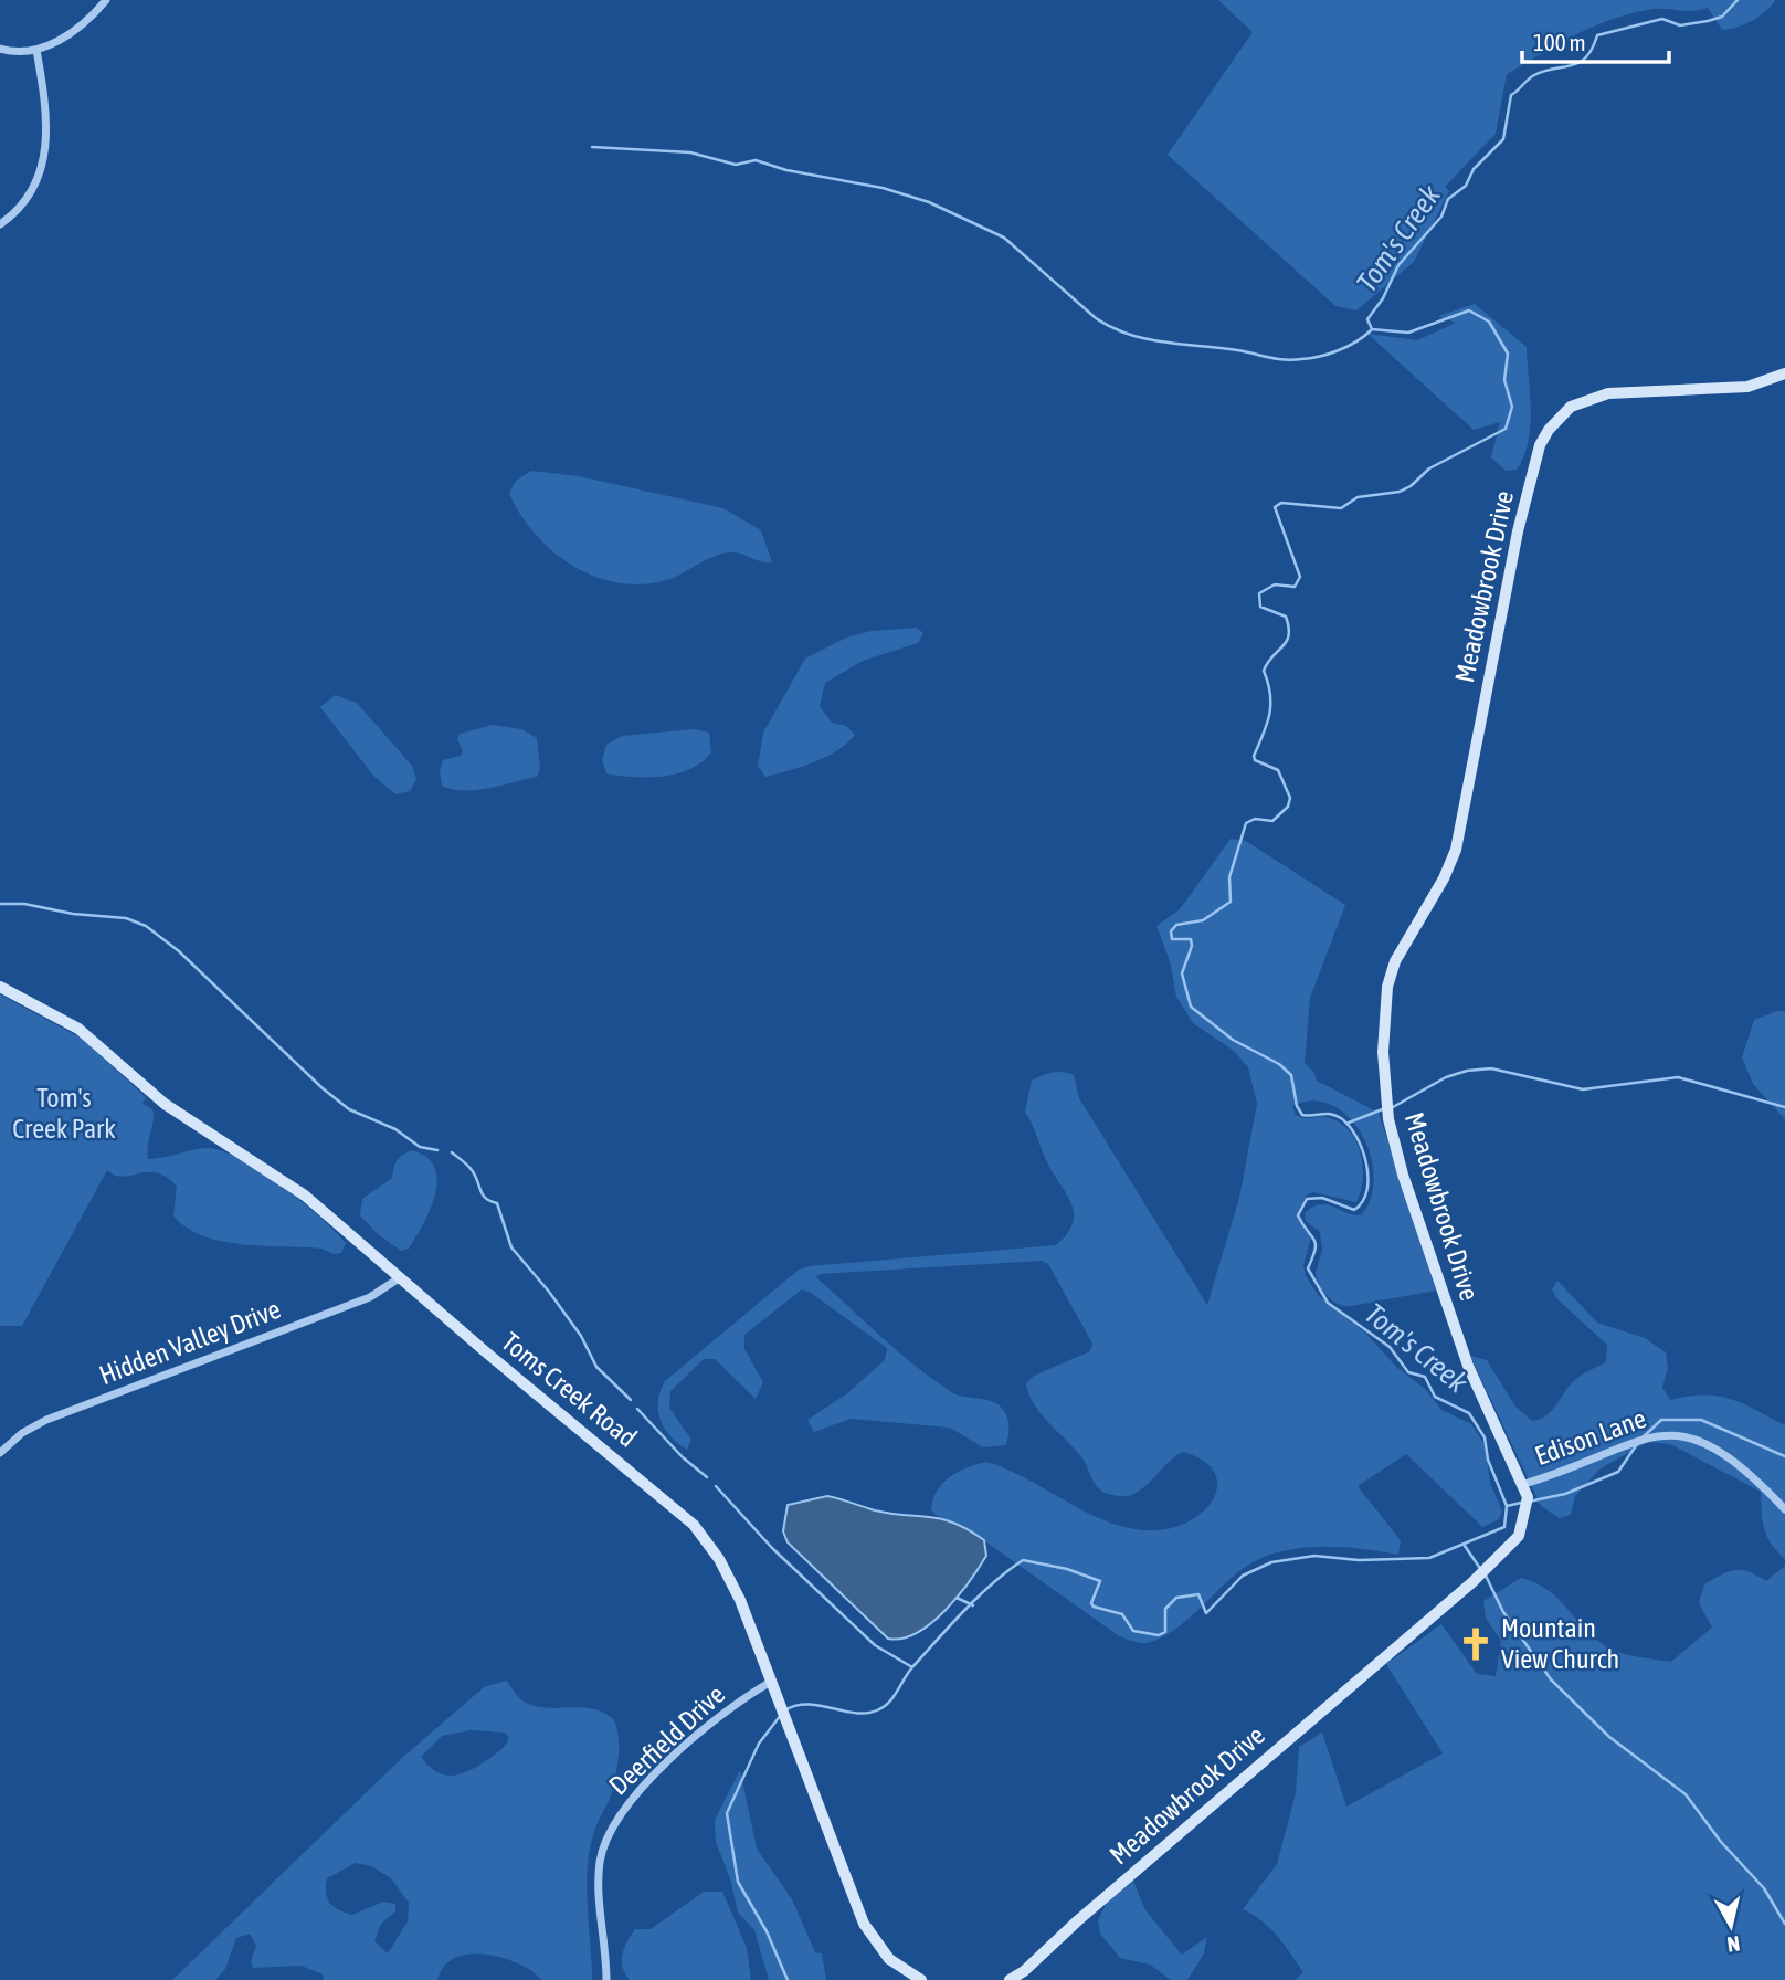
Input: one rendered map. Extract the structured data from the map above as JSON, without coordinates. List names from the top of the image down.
{
  "streets": {
    "street": [
      "Meadowbrook Drive",
      "Hidden Valley Drive",
      "Toms Creek Road",
      "Edison Lane",
      "Deerfield Drive"
    ]
  },
  "crossings": [
    ["Meadowbrook Drive", "Edison Lane"],
    ["Hidden Valley Drive", "Toms Creek Road"],
    ["Toms Creek Road", "Deerfield Drive"]
  ],
  "water": ["Tom's Creek"],
  "parks": ["Tom's Creek Park"],
  "places": {
    "church": ["Mountain View Church"]
  },
  "scale_bar": "100 m",
  "north": "bottom"
}
